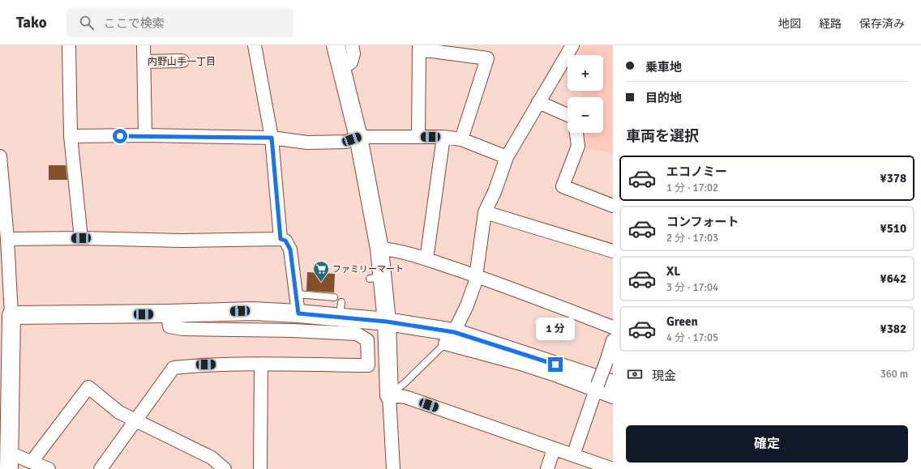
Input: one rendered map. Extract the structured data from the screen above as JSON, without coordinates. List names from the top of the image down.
{
  "districts": ["内野山手一丁目"],
  "places": {
    "supermarket": ["ファミリーマート"]
  },
  "page": {
    "header": "Tako",
    "search": "ここで検索",
    "nav": ["地図", "経路", "保存済み"],
    "banner": ["乗車地", "目的地"],
    "map_buttons": ["+", "−"],
    "heading": "車両を選択",
    "list": [
      {
        "name": "エコノミー",
        "note": "1 分 · 17:02",
        "value": "¥378"
      },
      {
        "name": "コンフォート",
        "note": "2 分 · 17:03",
        "value": "¥510"
      },
      {
        "name": "XL",
        "note": "3 分 · 17:04",
        "value": "¥642"
      },
      {
        "name": "Green",
        "note": "4 分 · 17:05",
        "value": "¥382"
      }
    ],
    "bubble": "1 分",
    "pay": ["現金", "360 m"],
    "buttons": "確定"
  }
}
